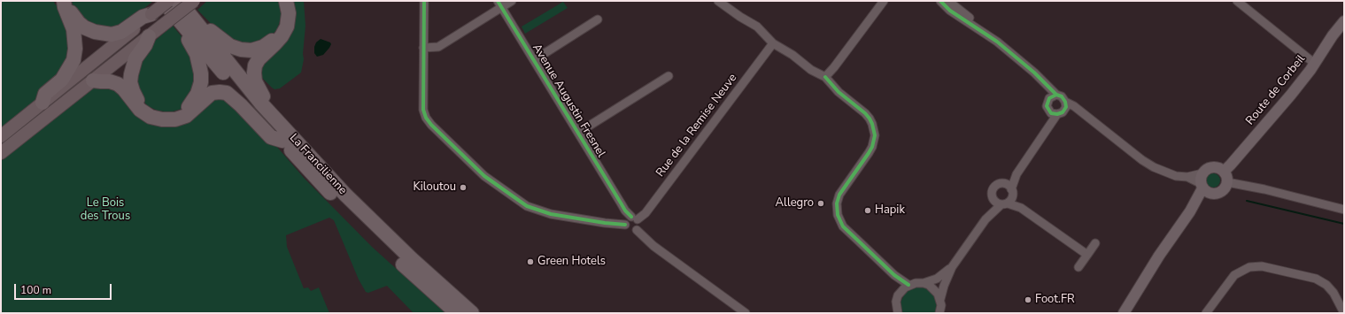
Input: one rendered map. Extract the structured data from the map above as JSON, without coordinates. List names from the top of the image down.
{
  "streets": {
    "highway": ["La Francilienne"],
    "street": ["Route de Corbeil", "Avenue Augustin Fresnel", "Rue de la Remise Neuve"]
  },
  "crossings": [
    ["Avenue Augustin Fresnel", "Rue de la Remise Neuve"]
  ],
  "parks": ["Le Bois des Trous"],
  "places": [
    "Kiloutou",
    "Allegro",
    "Hapik",
    "Green Hotels",
    "Foot.FR"
  ],
  "scale_bar": "100 m"
}
